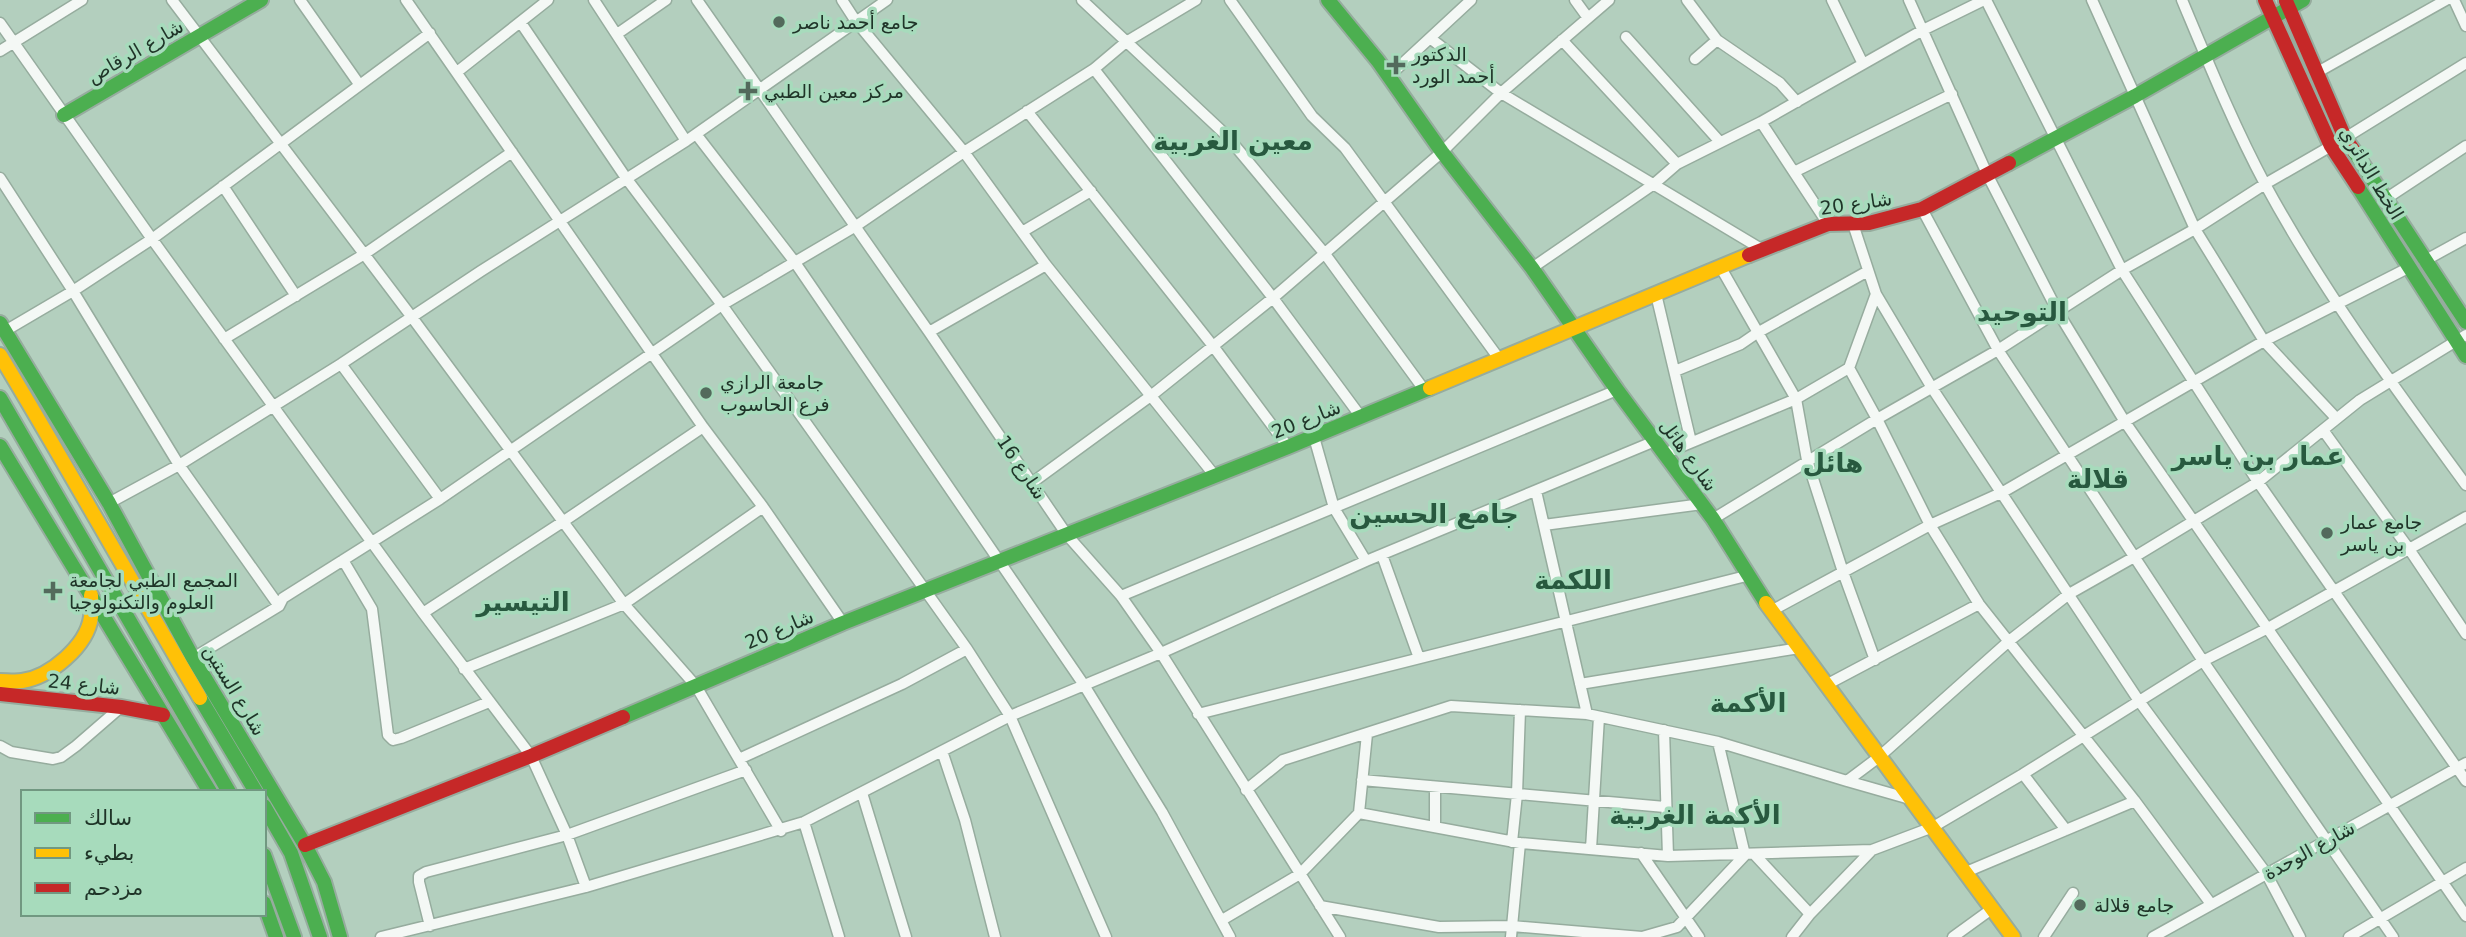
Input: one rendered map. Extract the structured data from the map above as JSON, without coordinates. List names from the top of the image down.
{
  "streets": {
    "main road": [
      "شارع الرقاص",
      "الخط الدائري",
      "شارع 20",
      "شارع هائل",
      "شارع 24",
      "شارع الستين"
    ],
    "street": ["شارع 16", "شارع الوحدة"]
  },
  "crossings": [
    ["الخط الدائري", "شارع 20"],
    ["شارع 20", "شارع هائل"],
    ["شارع 20", "شارع 16"],
    ["شارع 20", "شارع الستين"]
  ],
  "districts": [
    "معين الغربية",
    "التوحيد",
    "عمار بن ياسر",
    "هائل",
    "قلالة",
    "جامع الحسين",
    "اللكمة",
    "التيسير",
    "الأكمة",
    "الأكمة الغربية"
  ],
  "places": {
    "other": [
      "جامع أحمد ناصر",
      "جامعة الرازي فرع الحاسوب",
      "جامع عمار بن ياسر",
      "جامع قلالة"
    ],
    "health": ["الدكتور أحمد الورد", "مركز معين الطبي", "المجمع الطبي لجامعة العلوم والتكنولوجيا"]
  },
  "legend": ["سالك", "بطيء", "مزدحم"]
}
